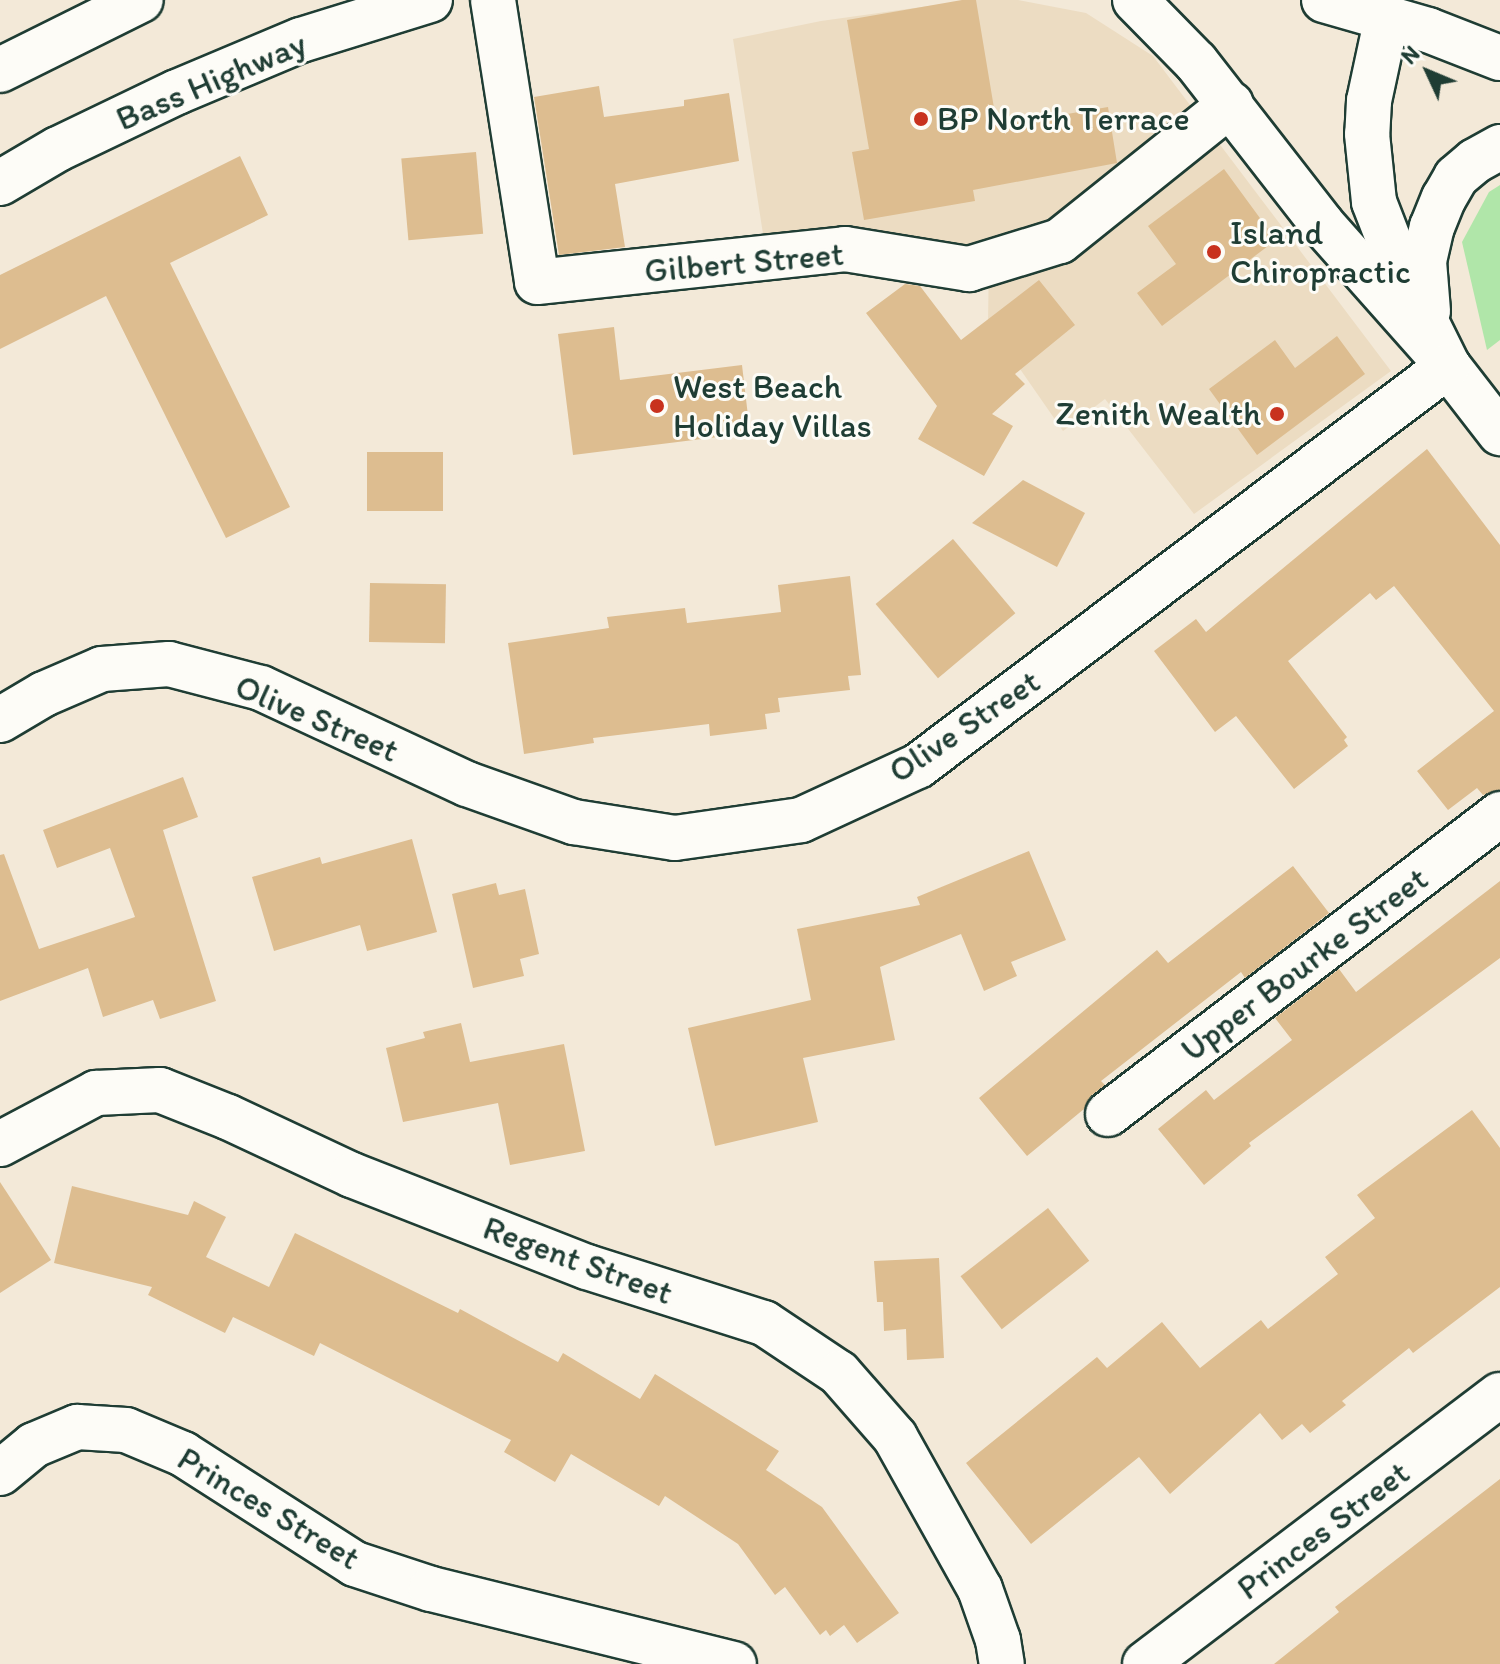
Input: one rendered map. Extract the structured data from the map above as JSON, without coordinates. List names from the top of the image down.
{
  "streets": {
    "main road": [
      "Bass Highway",
      "Gilbert Street",
      "Olive Street",
      "Upper Bourke Street",
      "Regent Street",
      "Princes Street"
    ]
  },
  "places": [
    "BP North Terrace",
    "Island Chiropractic",
    "West Beach Holiday Villas",
    "Zenith Wealth"
  ],
  "north": "top left"
}
